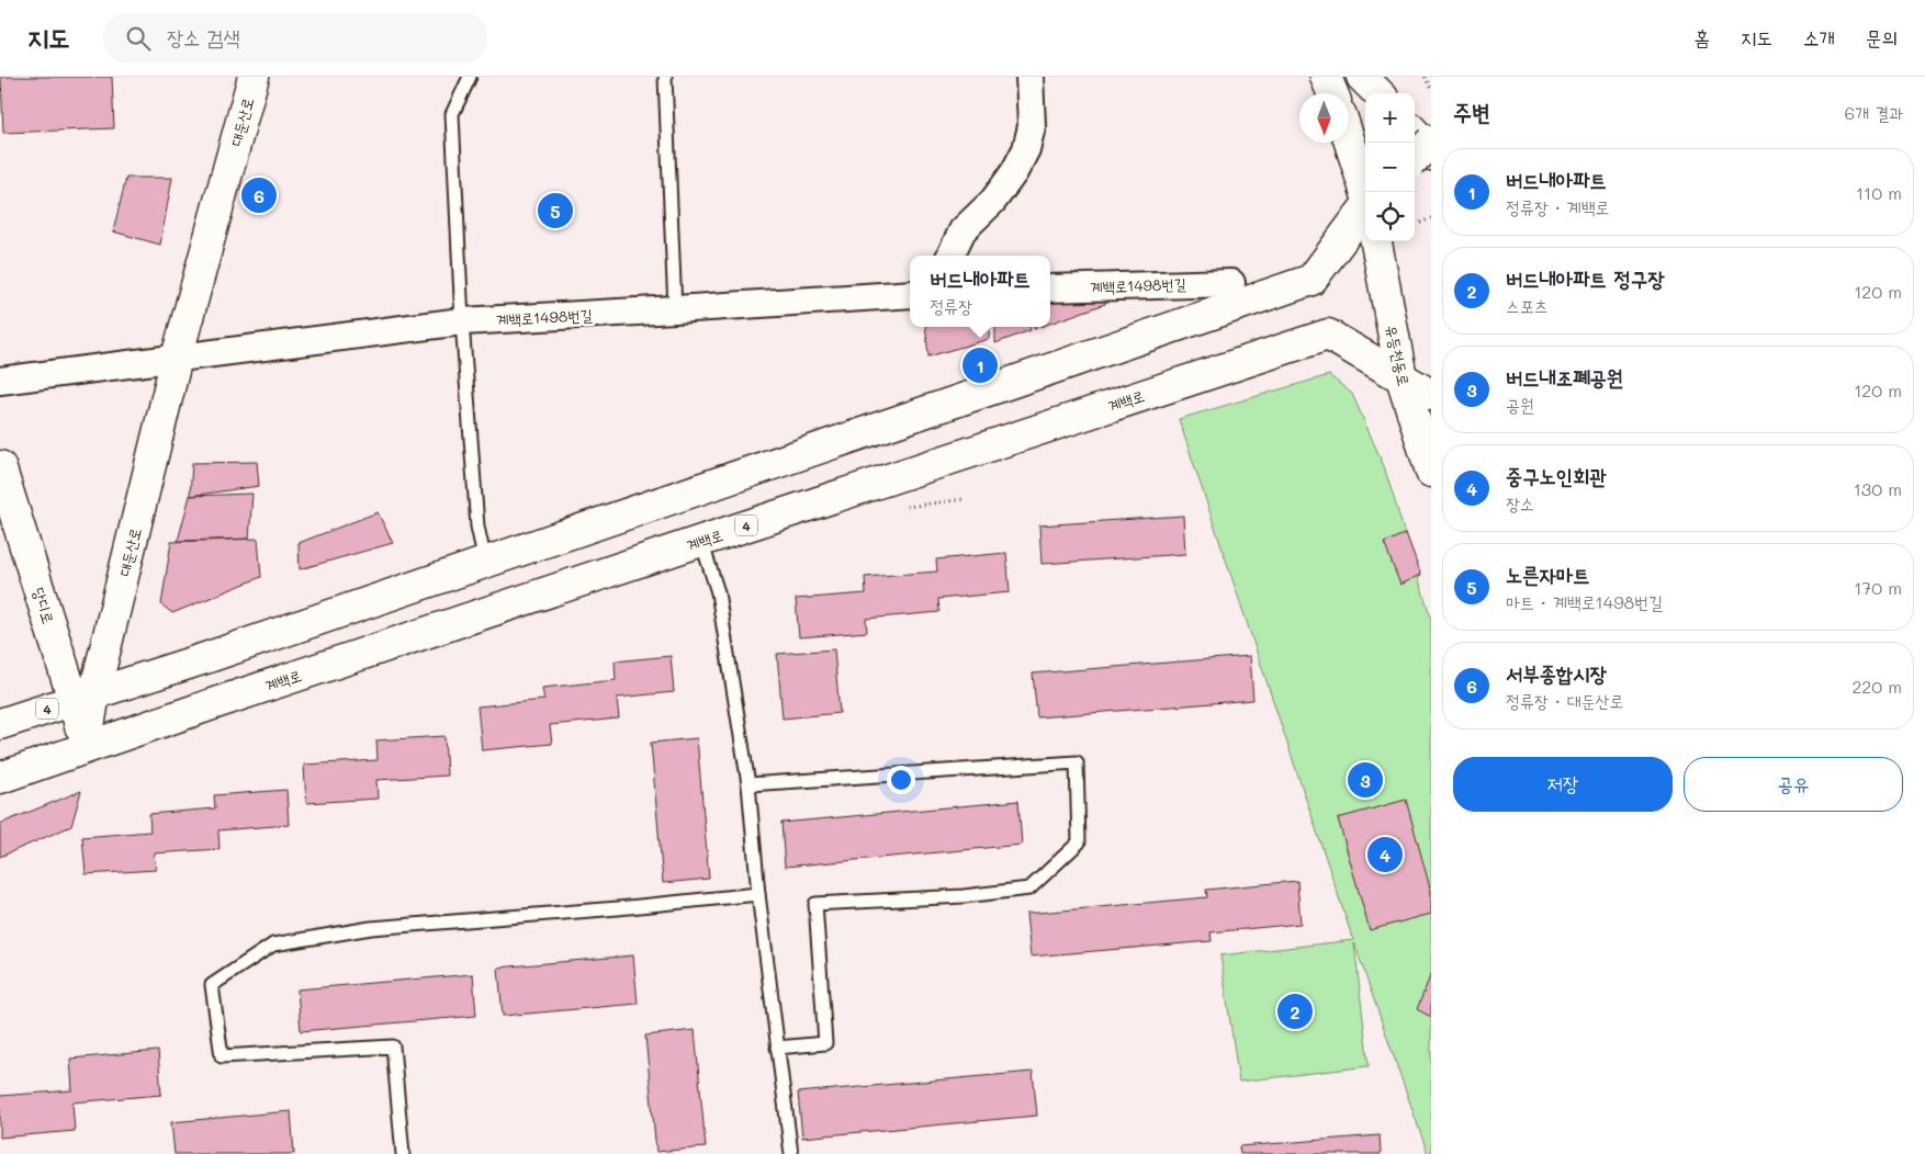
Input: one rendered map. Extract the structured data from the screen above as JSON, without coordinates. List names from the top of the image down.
{
  "streets": {
    "main road": [
      "대둔산로",
      "유등천동로",
      "계백로",
      "4",
      "당디로"
    ],
    "street": ["계백로1498번길"]
  },
  "crossings": [
    ["대둔산로", "계백로1498번길"],
    ["대둔산로", "4"],
    ["대둔산로", "당디로"],
    ["유등천동로", "계백로"],
    ["계백로", "당디로"],
    ["4", "당디로"]
  ],
  "north": "bottom",
  "page": {
    "header": "지도",
    "search": "장소 검색",
    "nav": [
      "홈",
      "지도",
      "소개",
      "문의"
    ],
    "heading": ["주변", "6개 결과"],
    "map_buttons": ["+", "−"],
    "list": [
      {
        "mark": "1",
        "name": "버드내아파트",
        "note": "정류장 · 계백로",
        "value": "110 m"
      },
      {
        "mark": "2",
        "name": "버드내아파트 정구장",
        "note": "스포츠",
        "value": "120 m"
      },
      {
        "mark": "3",
        "name": "버드내조폐공원",
        "note": "공원",
        "value": "120 m"
      },
      {
        "mark": "4",
        "name": "중구노인회관",
        "note": "장소",
        "value": "130 m"
      },
      {
        "mark": "5",
        "name": "노른자마트",
        "note": "마트 · 계백로1498번길",
        "value": "170 m"
      },
      {
        "mark": "6",
        "name": "서부종합시장",
        "note": "정류장 · 대둔산로",
        "value": "220 m"
      }
    ],
    "pins": [
      "6",
      "5",
      "1",
      "3",
      "4",
      "2"
    ],
    "popup": ["버드내아파트", "정류장"],
    "buttons": ["저장", "공유"]
  }
}
